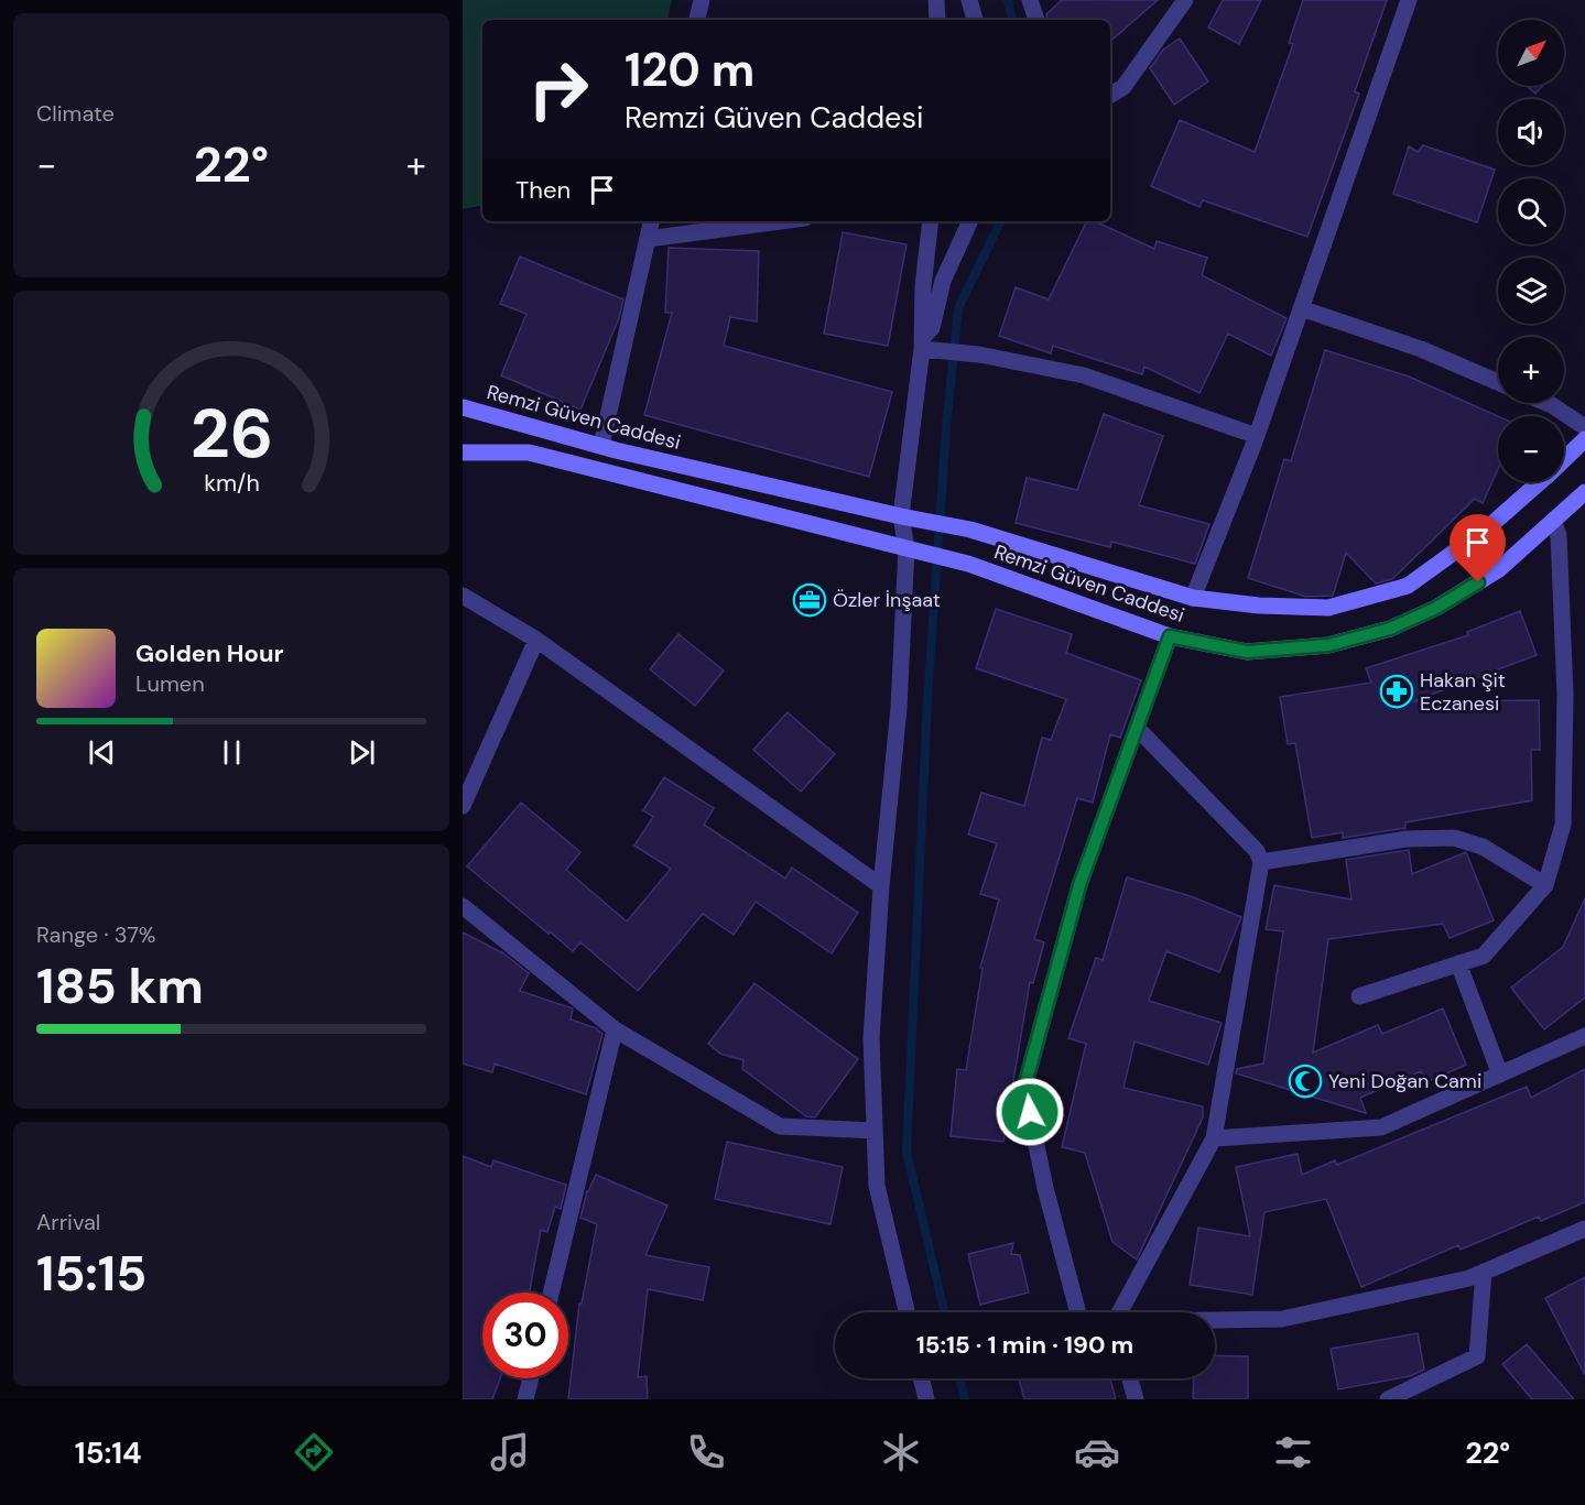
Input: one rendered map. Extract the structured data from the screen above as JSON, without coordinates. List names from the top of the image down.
{
  "streets": {
    "main road": ["Remzi Güven Caddesi"]
  },
  "places": {
    "office": ["Özler İnşaat"],
    "pharmacy": ["Hakan Şit Eczanesi"],
    "mosque": ["Yeni Doğan Cami"]
  },
  "north": "top right",
  "page": {
    "tile": [
      "Climate",
      ["Range · 37%", "185 km"],
      ["Arrival", "15:15"]
    ],
    "map_buttons": ["+", "−"],
    "turn": ["120 m", "Remzi Güven Caddesi"],
    "heat": ["−", "22°", "+"],
    "then": "Then",
    "song": ["Golden Hour", "Lumen"],
    "limit": "30",
    "trip": "15:15 · 1 min · 190 m",
    "tabs": ["15:14", "22°"],
    "gauge": ["26", "km/h"]
  }
}
